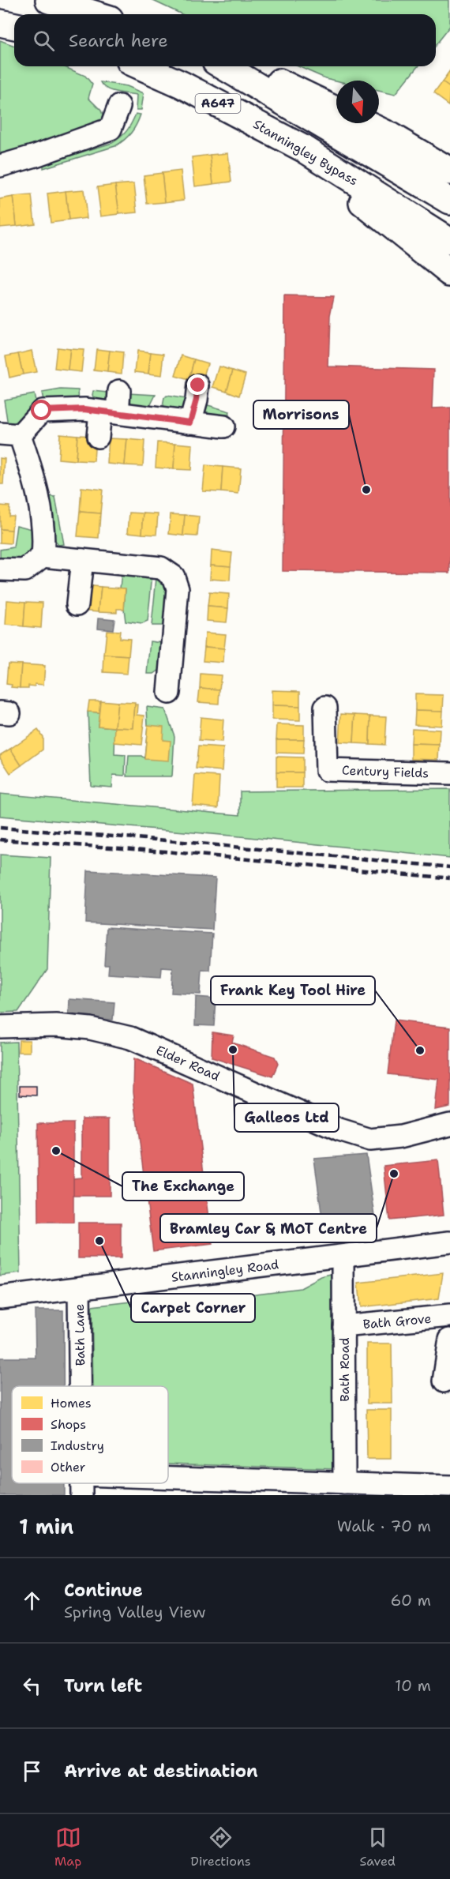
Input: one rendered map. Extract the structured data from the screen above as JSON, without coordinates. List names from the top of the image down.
{
  "streets": {
    "highway": ["A647", "Stanningley Bypass"],
    "street": [
      "Century Fields",
      "Elder Road",
      "Stanningley Road",
      "Bath Grove",
      "Bath Lane",
      "Bath Road"
    ]
  },
  "crossings": [
    ["A647", "Stanningley Bypass"],
    ["Stanningley Road", "Bath Lane"],
    ["Stanningley Road", "Bath Road"],
    ["Bath Grove", "Bath Road"]
  ],
  "places": [
    "Morrisons",
    "Galleos Ltd",
    "Frank Key Tool Hire",
    "The Exchange",
    "Bramley Car & MOT Centre",
    "Carpet Corner"
  ],
  "legend": [
    "Homes",
    "Shops",
    "Industry",
    "Other"
  ],
  "north": "bottom",
  "page": {
    "search": "Search here",
    "heading": ["1 min", "Walk · 70 m"],
    "list": [
      ["Continue", "Spring Valley View", "60 m"],
      ["Turn left", "10 m"],
      "Arrive at destination"
    ],
    "nav": ["Map", "Directions", "Saved"]
  }
}
